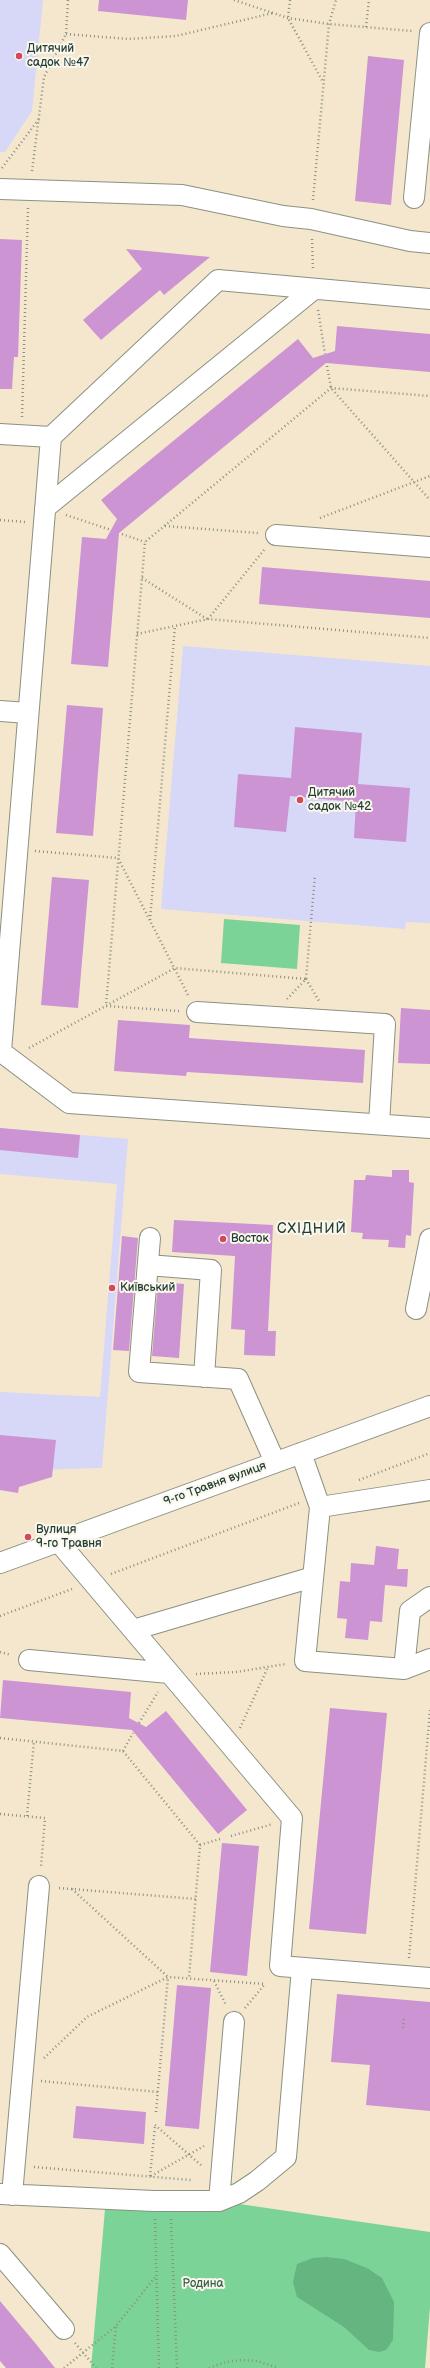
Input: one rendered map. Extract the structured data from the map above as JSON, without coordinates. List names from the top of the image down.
{
  "streets": {
    "street": ["9-го Травня вулиця"]
  },
  "districts": ["СХІДНИЙ"],
  "parks": ["Родина"],
  "places": [
    "Дитячий садок №47",
    "Дитячий садок №42",
    "Восток",
    "Київський",
    "Вулиця 9-го Травня"
  ]
}
